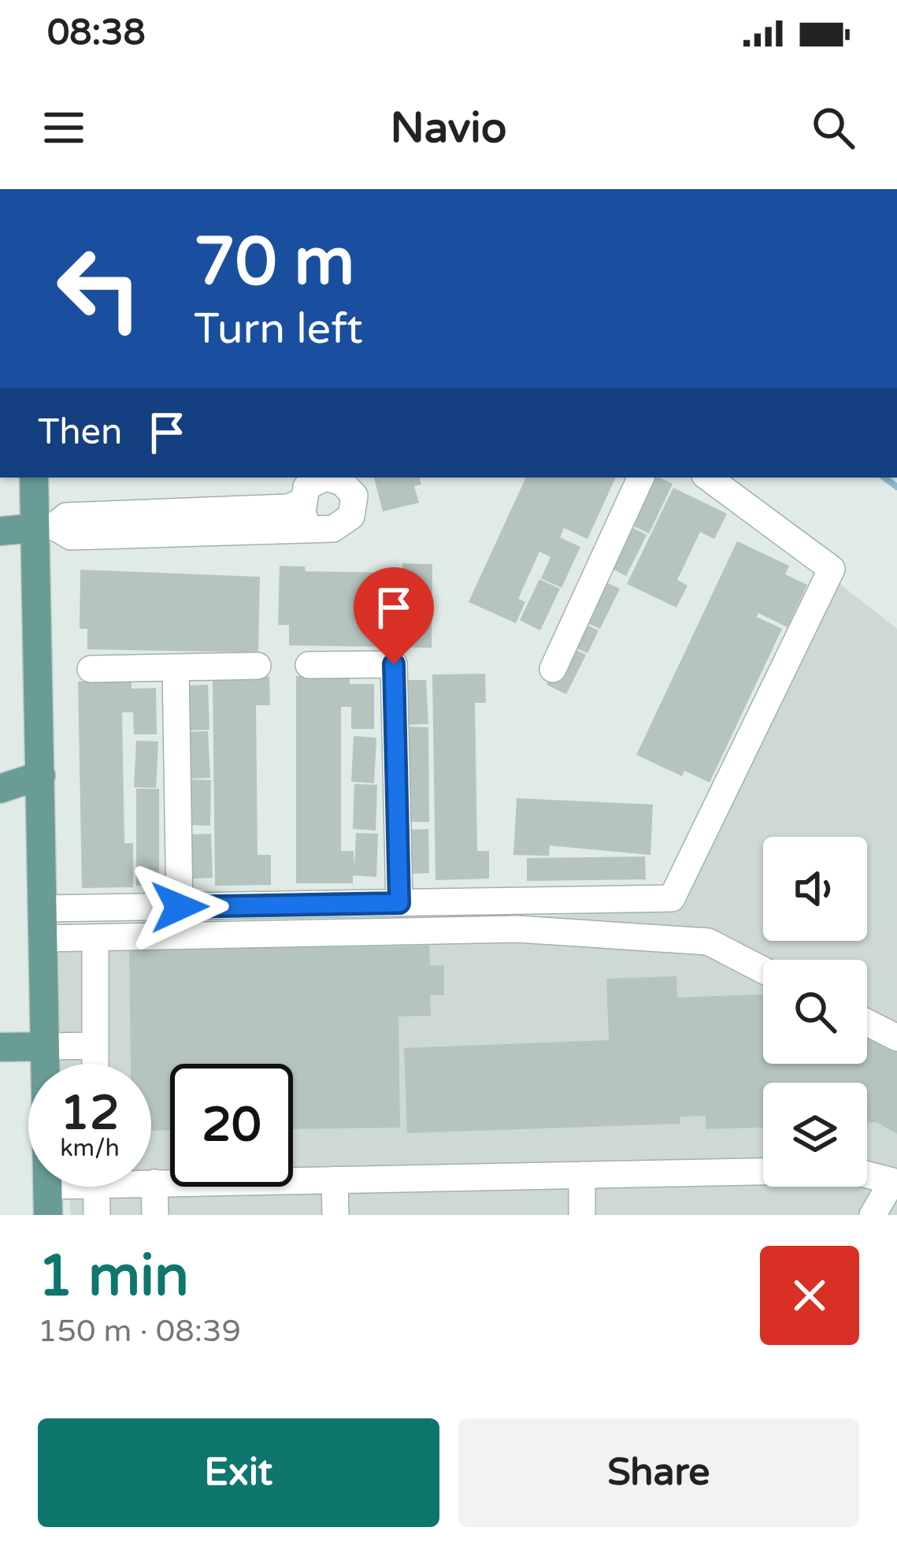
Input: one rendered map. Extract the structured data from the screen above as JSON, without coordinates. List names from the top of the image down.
{
  "page": {
    "status": "08:38",
    "header": "Navio",
    "turn": ["70 m", "Turn left"],
    "then": "Then",
    "speed": "12 km/h",
    "limit": "20",
    "heading": ["1 min", "150 m · 08:39"],
    "buttons": ["Exit", "Share"]
  }
}
